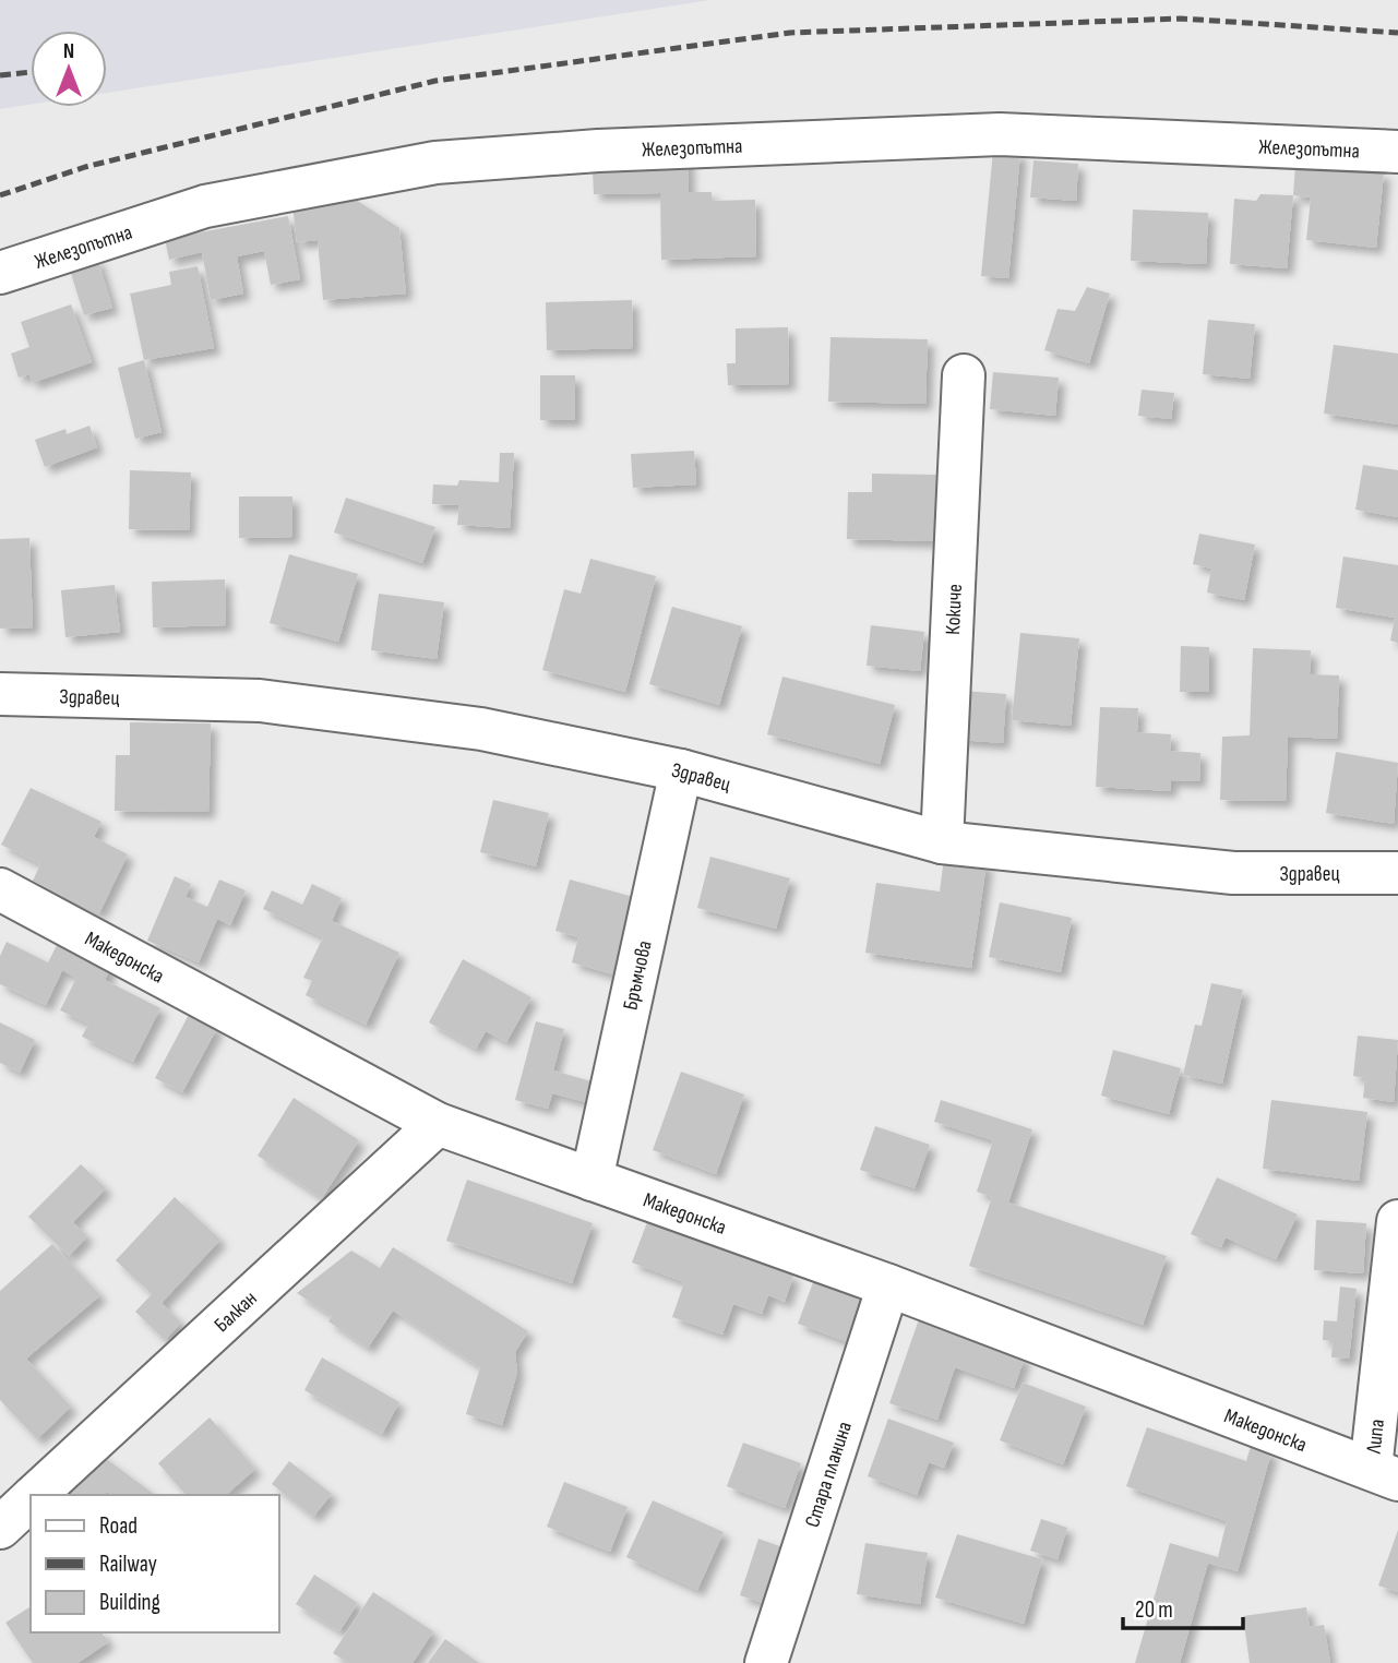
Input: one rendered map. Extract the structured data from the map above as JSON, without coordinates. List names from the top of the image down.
{
  "streets": {
    "street": [
      "Железопътна",
      "Кокиче",
      "Здравец",
      "Македонска",
      "Бръмчова",
      "Балкан",
      "Липа",
      "Стара планина"
    ]
  },
  "crossings": [
    ["Кокиче", "Здравец"],
    ["Здравец", "Бръмчова"],
    ["Македонска", "Бръмчова"],
    ["Македонска", "Балкан"],
    ["Македонска", "Липа"],
    ["Македонска", "Стара планина"]
  ],
  "legend": ["Road", "Railway", "Building"],
  "scale_bar": "20 m",
  "north": "top"
}
